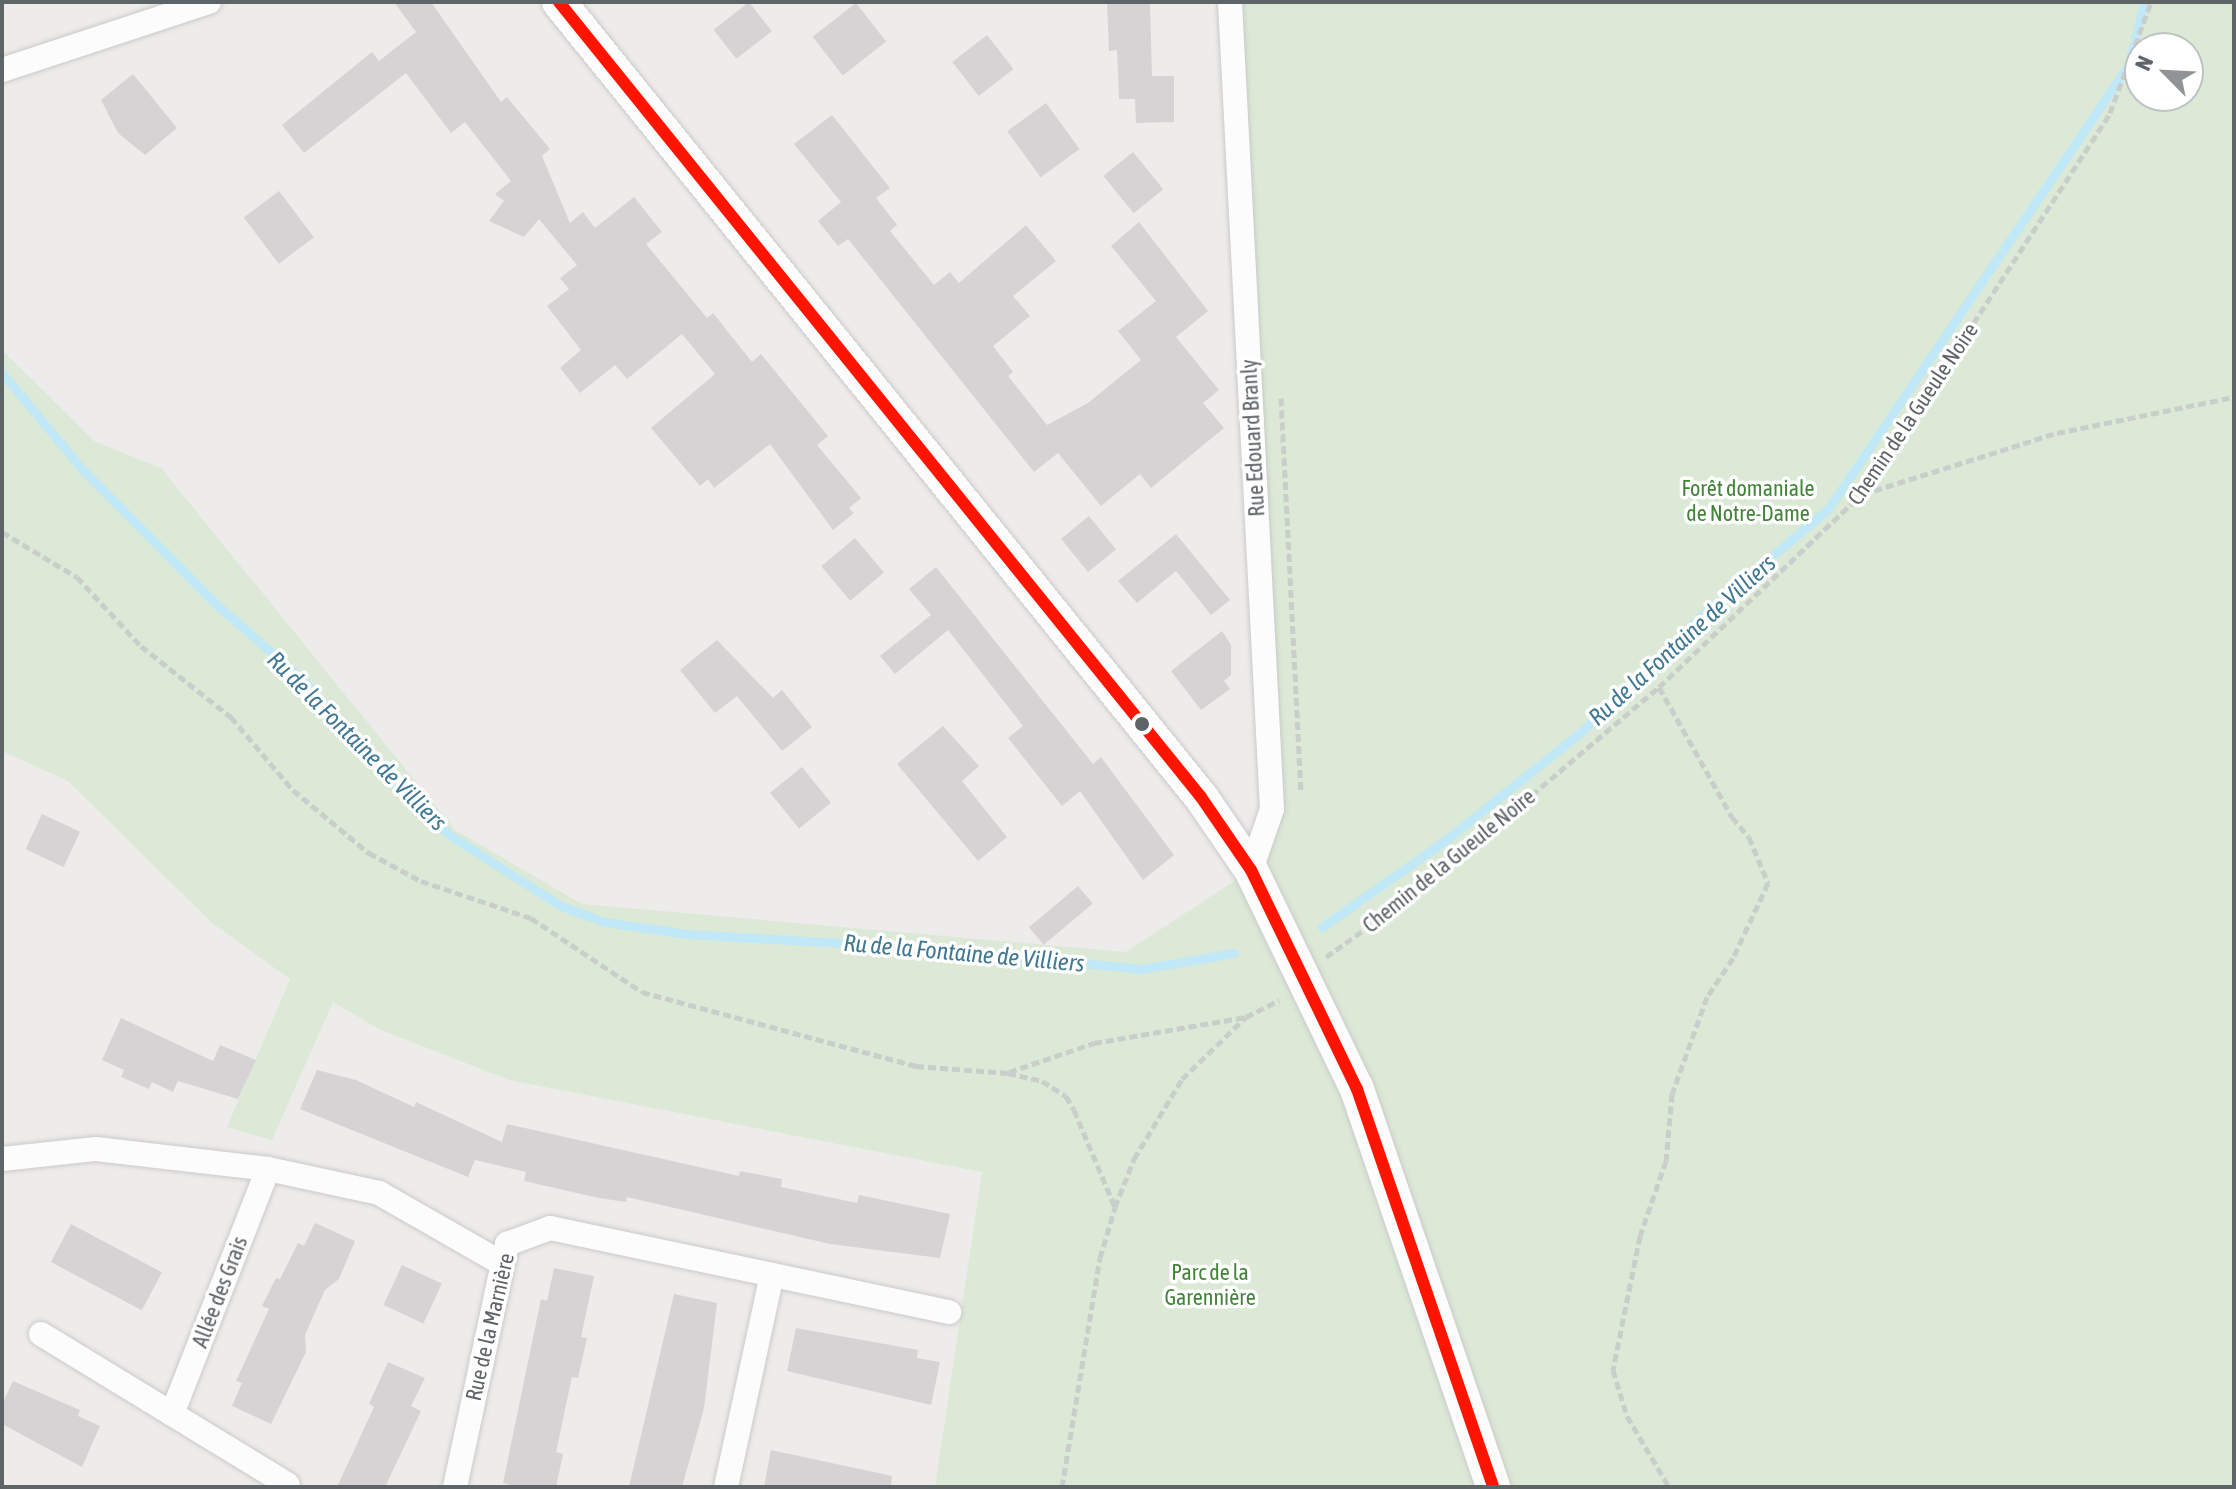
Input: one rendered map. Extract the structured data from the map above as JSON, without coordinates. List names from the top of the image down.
{
  "streets": {
    "street": ["Rue Edouard Branly", "Allée des Grais", "Rue de la Marnière"],
    "path": ["Chemin de la Gueule Noire"]
  },
  "water": ["Ru de la Fontaine de Villiers"],
  "parks": ["Forêt domaniale de Notre-Dame", "Parc de la Garennière"],
  "north": "top left"
}
